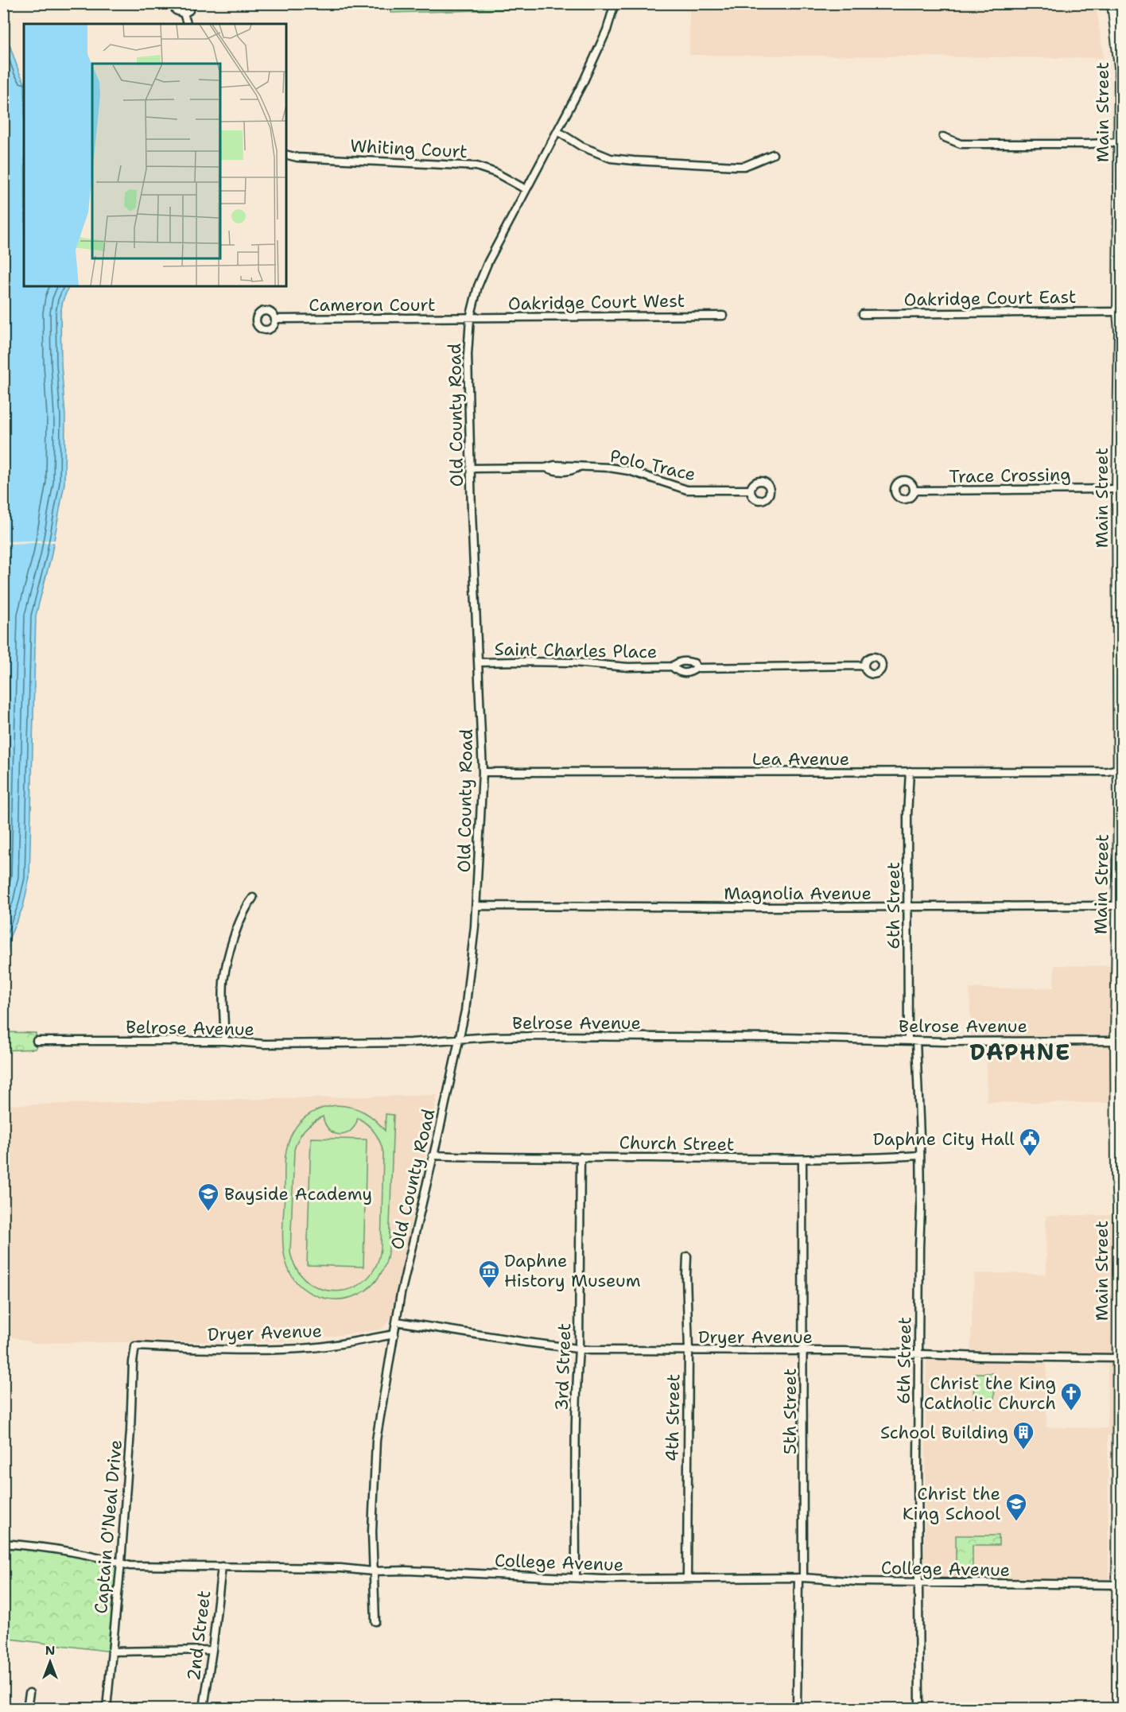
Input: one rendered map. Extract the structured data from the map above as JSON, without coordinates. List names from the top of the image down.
{
  "streets": {
    "main road": ["Main Street"],
    "street": [
      "Whiting Court",
      "Oakridge Court East",
      "Oakridge Court West",
      "Cameron Court",
      "Old County Road",
      "Polo Trace",
      "Trace Crossing",
      "Saint Charles Place",
      "Lea Avenue",
      "Magnolia Avenue",
      "6th Street",
      "Belrose Avenue",
      "Church Street",
      "Dryer Avenue",
      "3rd Street",
      "5th Street",
      "4th Street",
      "Captain O'Neal Drive",
      "College Avenue",
      "2nd Street"
    ]
  },
  "crossings": [
    ["Main Street", "Oakridge Court East"],
    ["Main Street", "Trace Crossing"],
    ["Main Street", "Lea Avenue"],
    ["Main Street", "Magnolia Avenue"],
    ["Main Street", "Belrose Avenue"],
    ["Main Street", "Dryer Avenue"],
    ["Main Street", "College Avenue"],
    ["Whiting Court", "Old County Road"],
    ["Oakridge Court West", "Cameron Court"],
    ["Oakridge Court West", "Old County Road"],
    ["Cameron Court", "Old County Road"],
    ["Old County Road", "Polo Trace"],
    ["Old County Road", "Saint Charles Place"],
    ["Old County Road", "Lea Avenue"],
    ["Old County Road", "Magnolia Avenue"],
    ["Old County Road", "Belrose Avenue"],
    ["Old County Road", "Church Street"],
    ["Old County Road", "Dryer Avenue"],
    ["Old County Road", "College Avenue"],
    ["Lea Avenue", "6th Street"],
    ["Magnolia Avenue", "6th Street"],
    ["6th Street", "Belrose Avenue"],
    ["6th Street", "Church Street"],
    ["6th Street", "Dryer Avenue"],
    ["6th Street", "College Avenue"],
    ["Church Street", "3rd Street"],
    ["Church Street", "5th Street"],
    ["Dryer Avenue", "3rd Street"],
    ["Dryer Avenue", "5th Street"],
    ["Dryer Avenue", "4th Street"],
    ["Dryer Avenue", "Captain O'Neal Drive"],
    ["3rd Street", "College Avenue"],
    ["5th Street", "College Avenue"],
    ["4th Street", "College Avenue"],
    ["Captain O'Neal Drive", "College Avenue"],
    ["College Avenue", "2nd Street"]
  ],
  "districts": ["DAPHNE"],
  "places": {
    "public building": ["Daphne City Hall"],
    "school or university": ["Bayside Academy", "Christ the King School"],
    "museum": ["Daphne History Museum"],
    "church": ["Christ the King Catholic Church"],
    "building": ["School Building"]
  },
  "north": "top"
}
